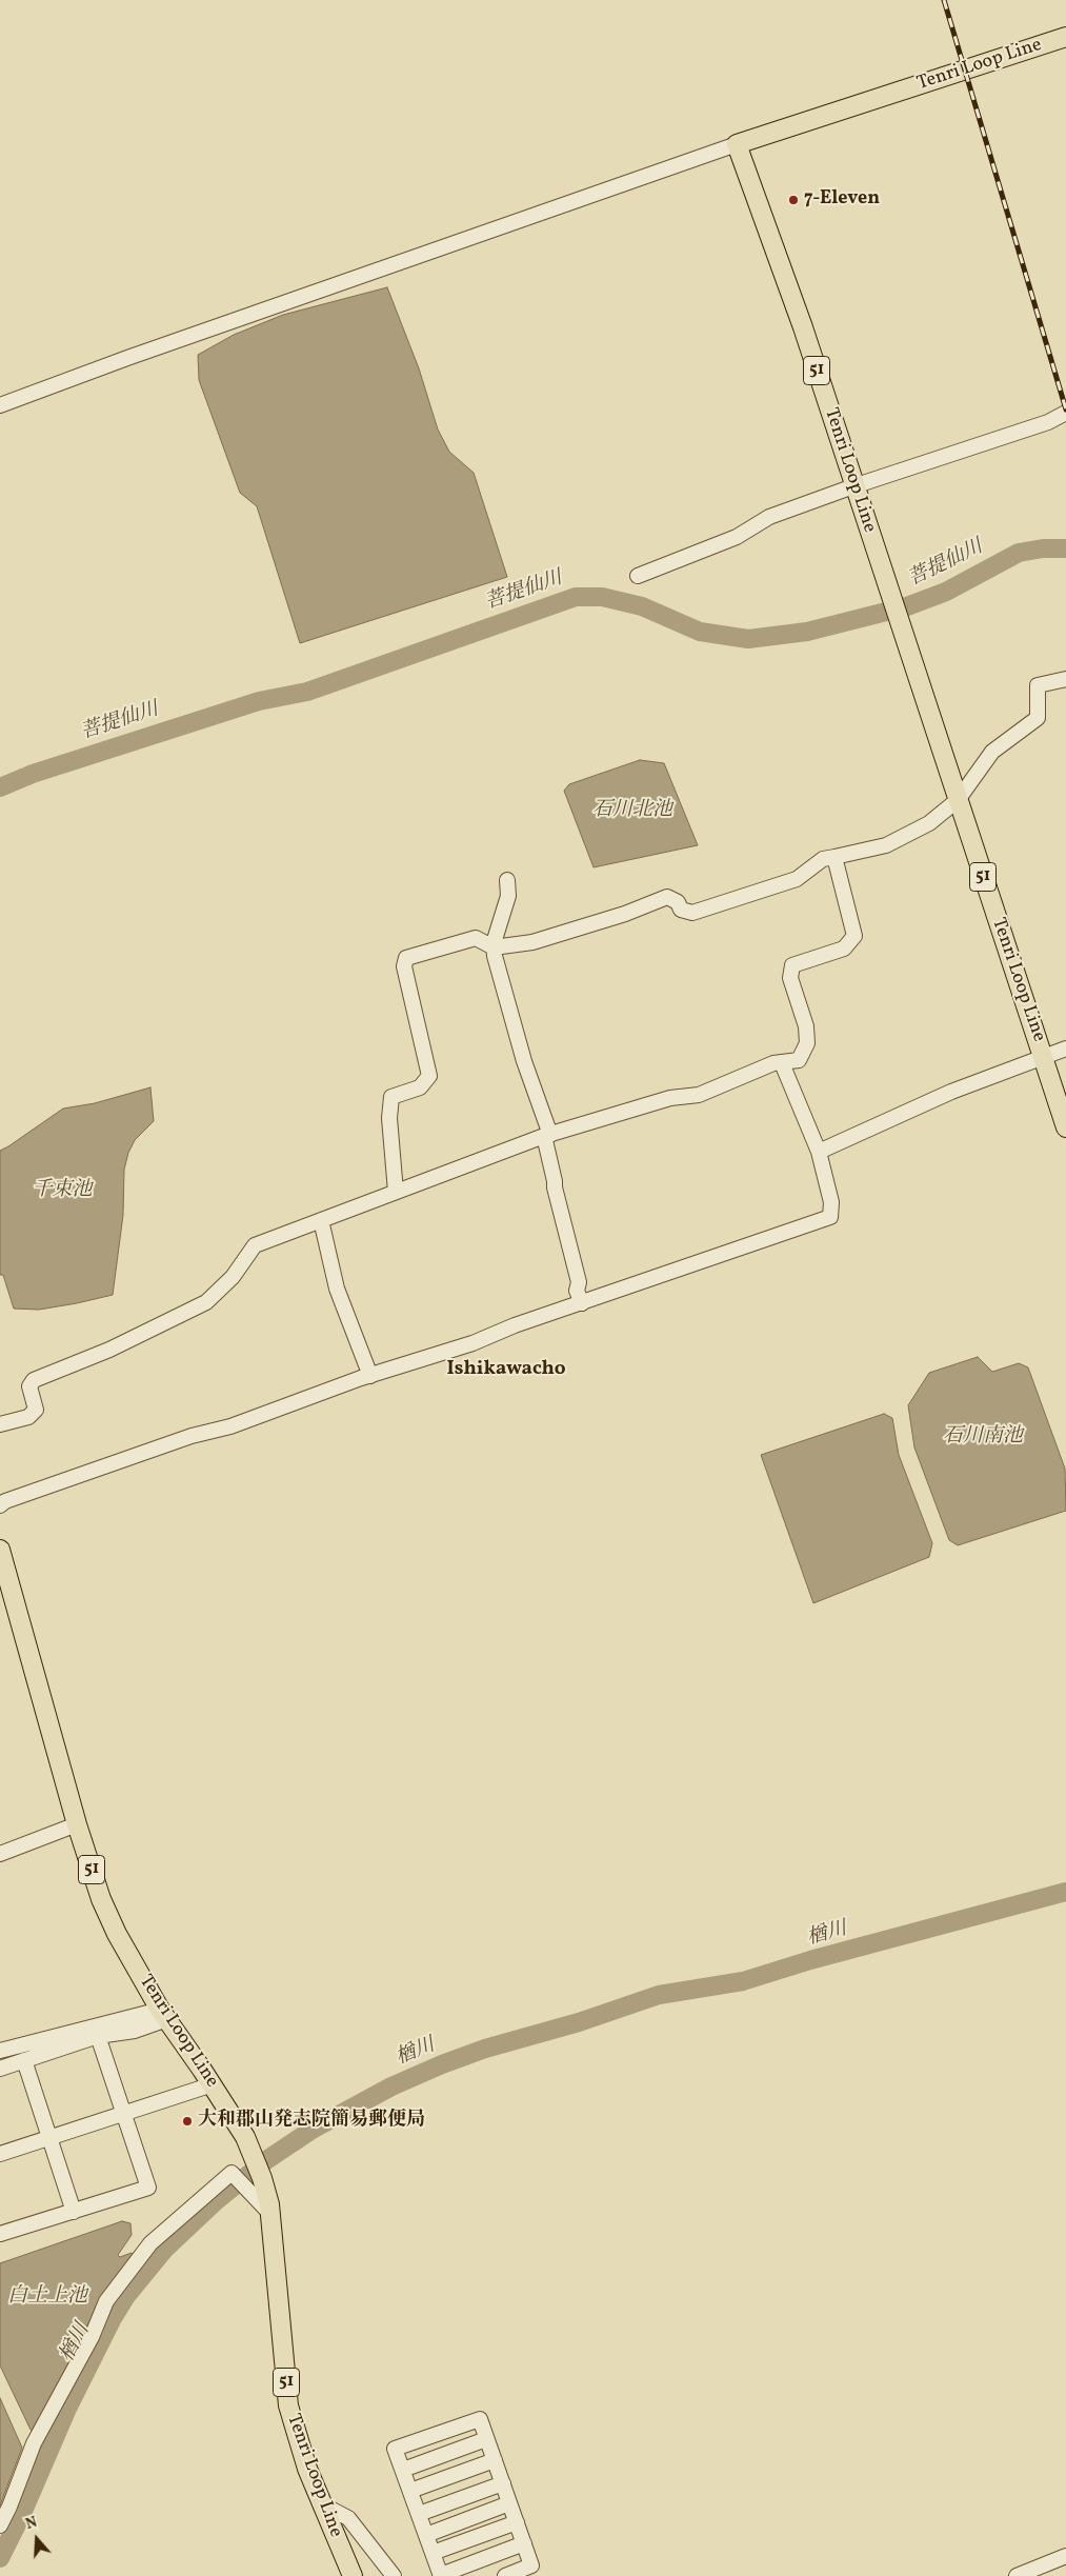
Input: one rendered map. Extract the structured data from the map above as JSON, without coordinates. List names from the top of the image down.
{
  "streets": {
    "main road": ["Tenri Loop Line", "51"]
  },
  "districts": ["Ishikawacho"],
  "water": [
    "菩提仙川",
    "石川北池",
    "千束池",
    "石川南池",
    "楢川",
    "白土上池"
  ],
  "places": ["7-Eleven", "大和郡山発志院簡易郵便局"],
  "north": "top"
}
